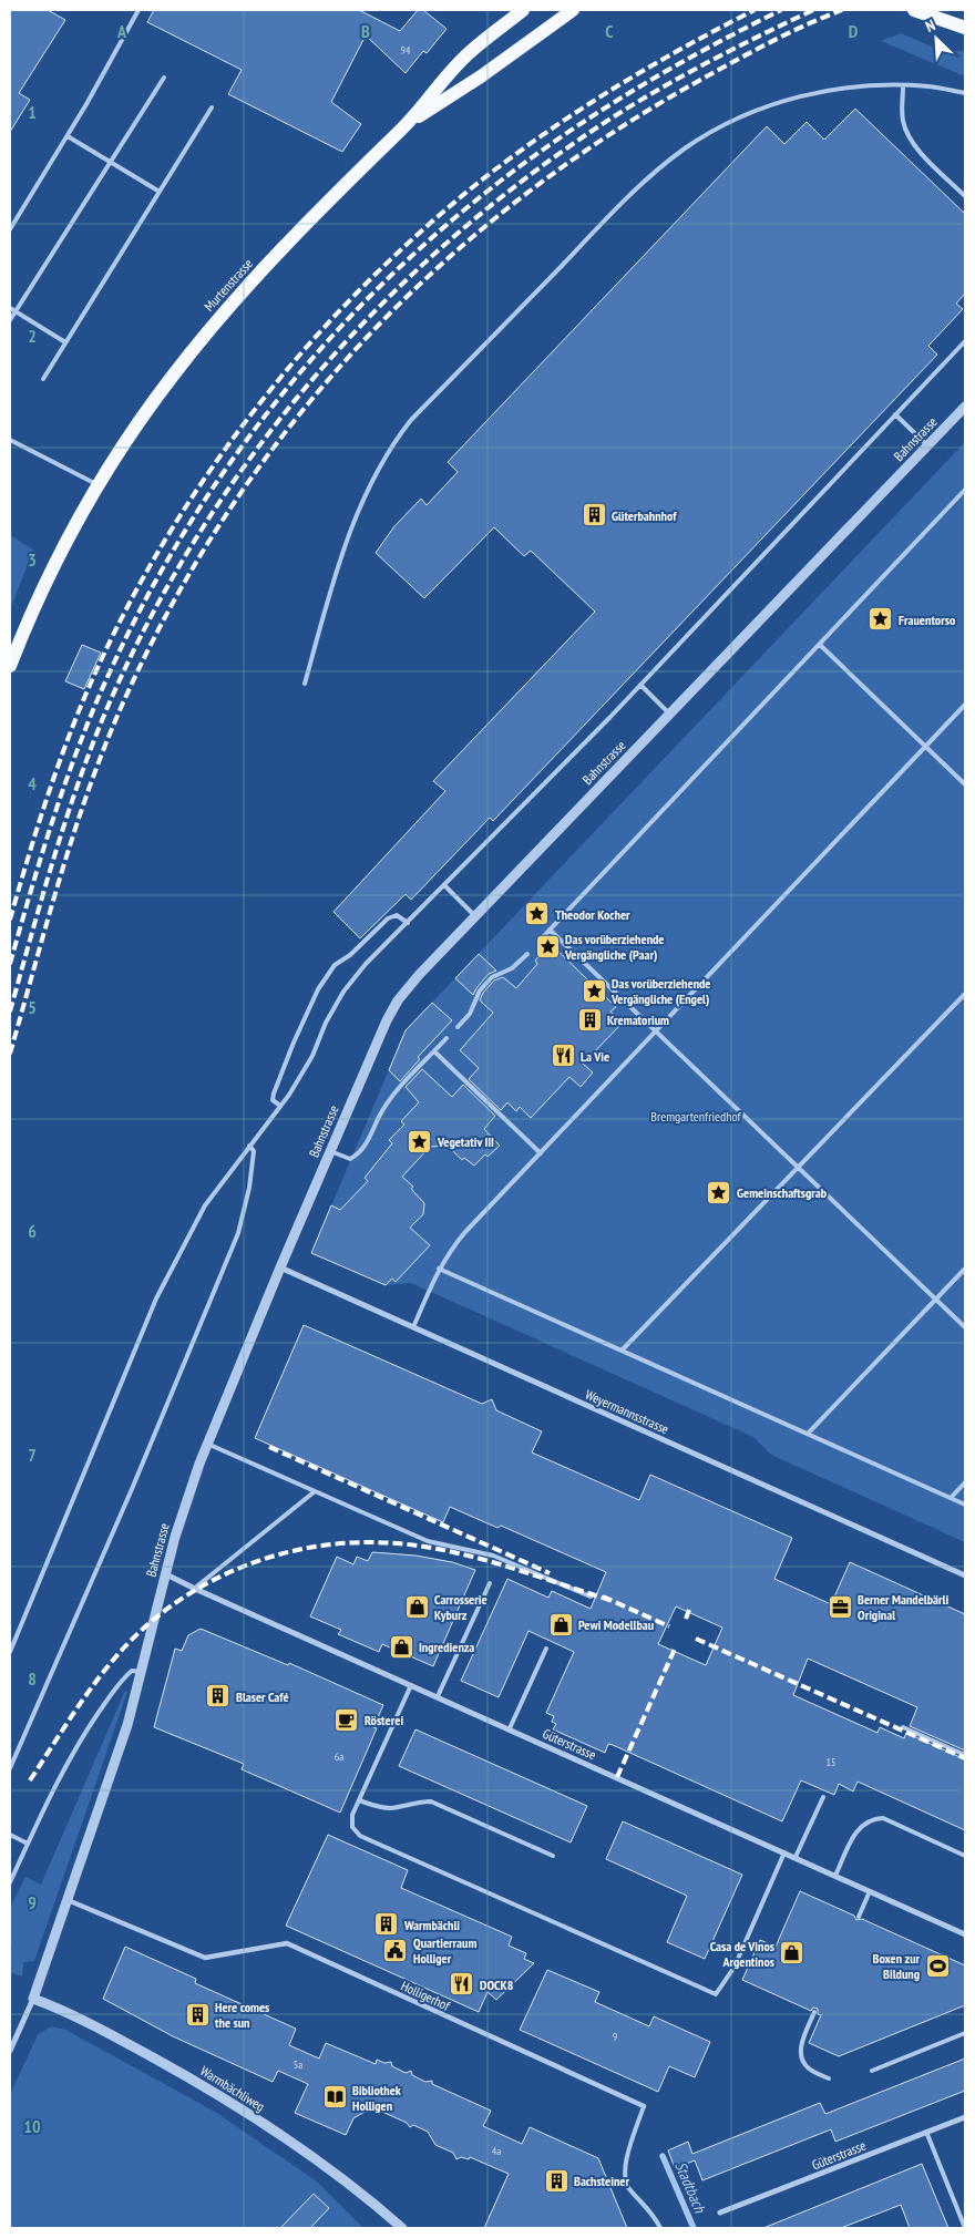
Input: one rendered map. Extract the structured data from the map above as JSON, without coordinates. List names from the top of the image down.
{
  "streets": {
    "main road": ["Murtenstrasse"],
    "street": [
      "Bahnstrasse",
      "Weyermannsstrasse",
      "Güterstrasse",
      "Holligerhof",
      "Warmbächliweg"
    ]
  },
  "crossings": [
    ["Bahnstrasse", "Weyermannsstrasse"],
    ["Bahnstrasse", "Güterstrasse"],
    ["Bahnstrasse", "Holligerhof"],
    ["Bahnstrasse", "Warmbächliweg"]
  ],
  "water": ["Stadtbach"],
  "parks": ["Bremgartenfriedhof"],
  "places": {
    "building": [
      "Güterbahnhof",
      "Krematorium",
      "Blaser Café",
      "Warmbächli",
      "Here comes the sun",
      "Bachsteiner"
    ],
    "place": [
      "Frauentorso",
      "Theodor Kocher",
      "Das vorüberziehende Vergängliche (Paar)",
      "Das vorüberziehende Vergängliche (Engel)",
      "Vegetativ III",
      "Gemeinschaftsgrab"
    ],
    "restaurant": ["La Vie", "DOCK8"],
    "shop": [
      "Carrosserie Kyburz",
      "Pewi Modellbau",
      "Ingredienza",
      "Casa de Vinos Argentinos"
    ],
    "office": ["Berner Mandelbärli Original"],
    "cafe": ["Rösterei"],
    "public building": ["Quartierraum Holliger"],
    "sports": ["Boxen zur Bildung"],
    "library": ["Bibliothek Holligen"]
  },
  "house_numbers": [
    "94",
    "6a",
    "15",
    "9",
    "5a",
    "4a"
  ],
  "north": "top left",
  "grid": {
    "columns": [
      "A",
      "B",
      "C",
      "D"
    ],
    "rows": [
      "1",
      "2",
      "3",
      "4",
      "5",
      "6",
      "7",
      "8",
      "9",
      "10"
    ]
  }
}
